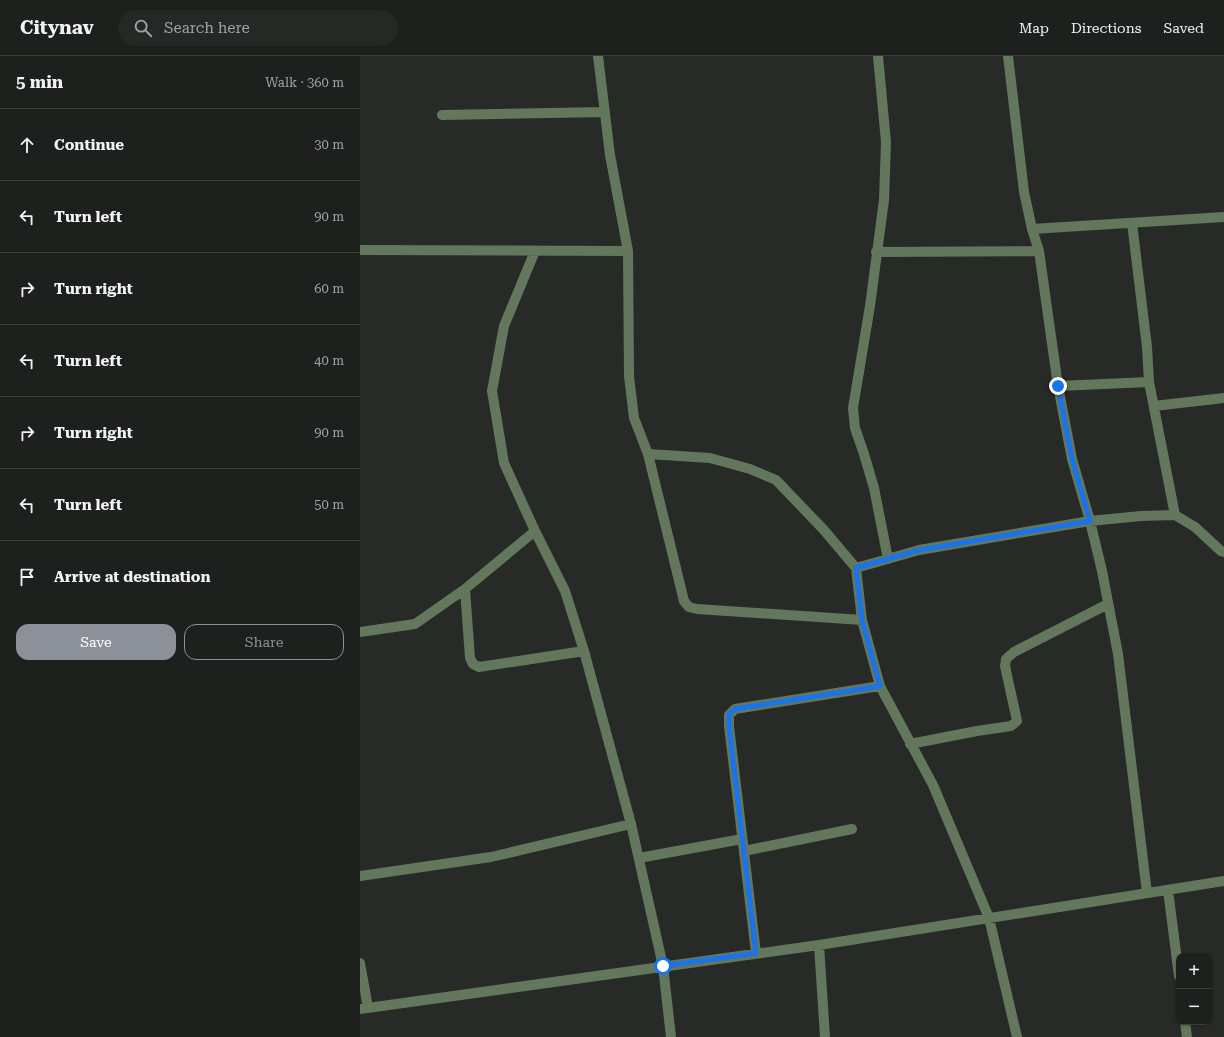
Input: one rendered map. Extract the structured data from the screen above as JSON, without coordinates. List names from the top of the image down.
{
  "page": {
    "header": "Citynav",
    "search": "Search here",
    "nav": ["Map", "Directions", "Saved"],
    "heading": ["5 min", "Walk · 360 m"],
    "list": [
      ["Continue", "30 m"],
      ["Turn left", "90 m"],
      ["Turn right", "60 m"],
      ["Turn left", "40 m"],
      ["Turn right", "90 m"],
      ["Turn left", "50 m"],
      "Arrive at destination"
    ],
    "buttons": ["Save", "Share"],
    "map_buttons": ["+", "−"]
  }
}
